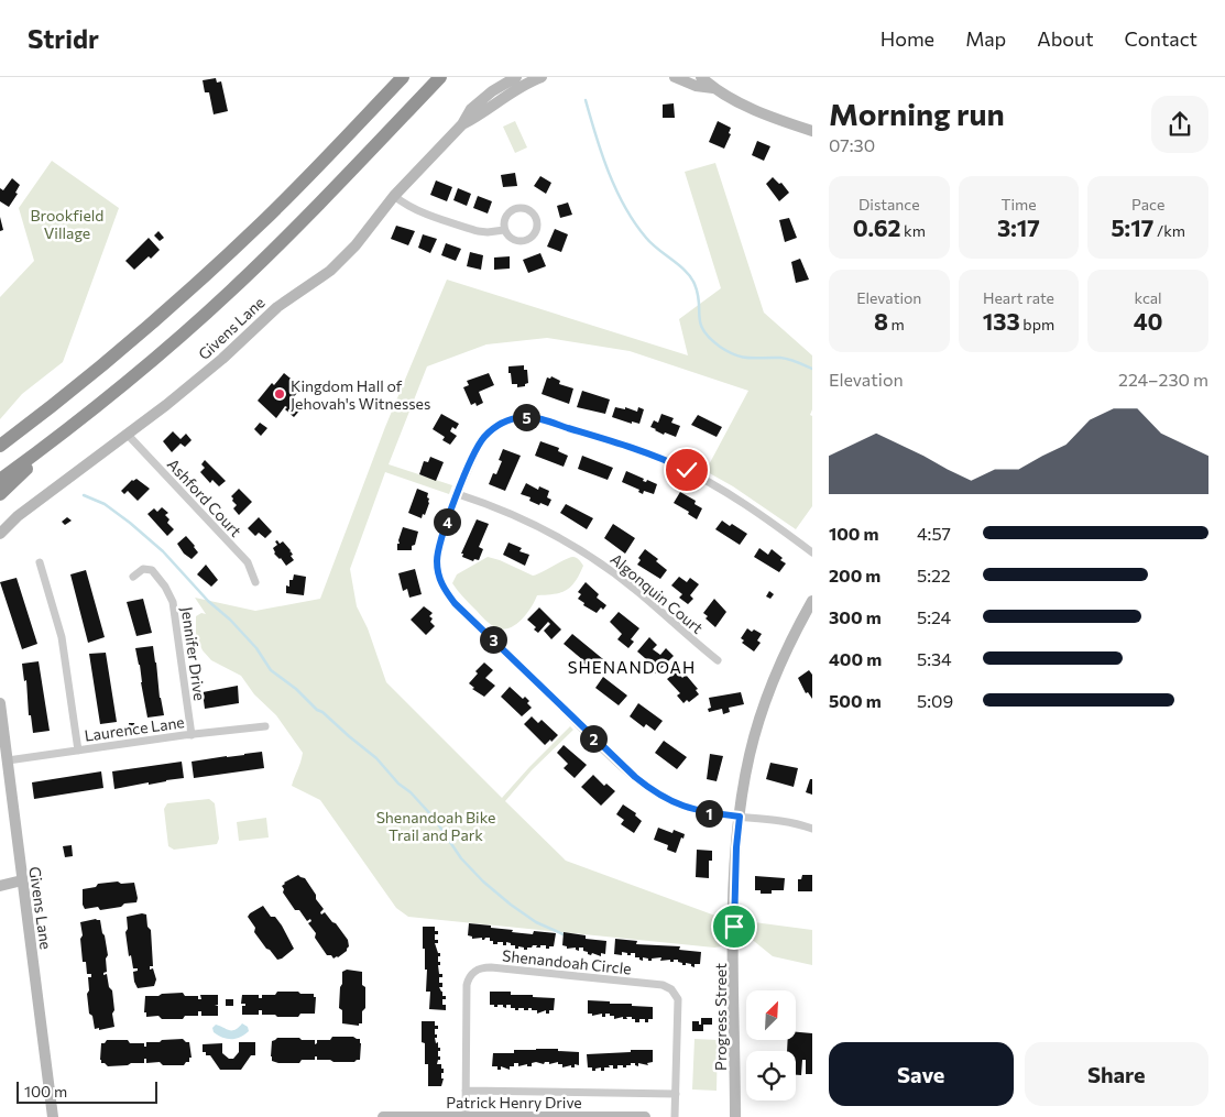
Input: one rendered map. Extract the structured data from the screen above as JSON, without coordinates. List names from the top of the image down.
{
  "streets": {
    "street": [
      "Givens Lane",
      "Ashford Court",
      "Algonquin Court",
      "Jennifer Drive",
      "Laurence Lane",
      "Shenandoah Circle",
      "Progress Street",
      "Patrick Henry Drive"
    ]
  },
  "crossings": [
    ["Givens Lane", "Ashford Court"],
    ["Givens Lane", "Laurence Lane"],
    ["Jennifer Drive", "Laurence Lane"],
    ["Shenandoah Circle", "Patrick Henry Drive"]
  ],
  "districts": ["SHENANDOAH"],
  "parks": ["Brookfield Village", "Shenandoah Bike Trail and Park"],
  "places": ["Kingdom Hall of Jehovah's Witnesses"],
  "scale_bar": "100 m",
  "north": "top right",
  "page": {
    "header": "Stridr",
    "nav": [
      "Home",
      "Map",
      "About",
      "Contact"
    ],
    "heading": ["Morning run", "07:30"],
    "stats": [
      ["Distance", "0.62 km"],
      ["Time", "3:17"],
      ["Pace", "5:17 /km"],
      ["Elevation", "8 m"],
      ["Heart rate", "133 bpm"],
      ["kcal", "40"]
    ],
    "chart": ["Elevation", "224–230 m"],
    "pins": [
      "5",
      "4",
      "3",
      "2",
      "1"
    ],
    "list": [
      {
        "name": "100 m",
        "note": "4:57"
      },
      {
        "name": "200 m",
        "note": "5:22"
      },
      {
        "name": "300 m",
        "note": "5:24"
      },
      {
        "name": "400 m",
        "note": "5:34"
      },
      {
        "name": "500 m",
        "note": "5:09"
      }
    ],
    "buttons": ["Save", "Share"],
    "scale": "100 m"
  }
}
